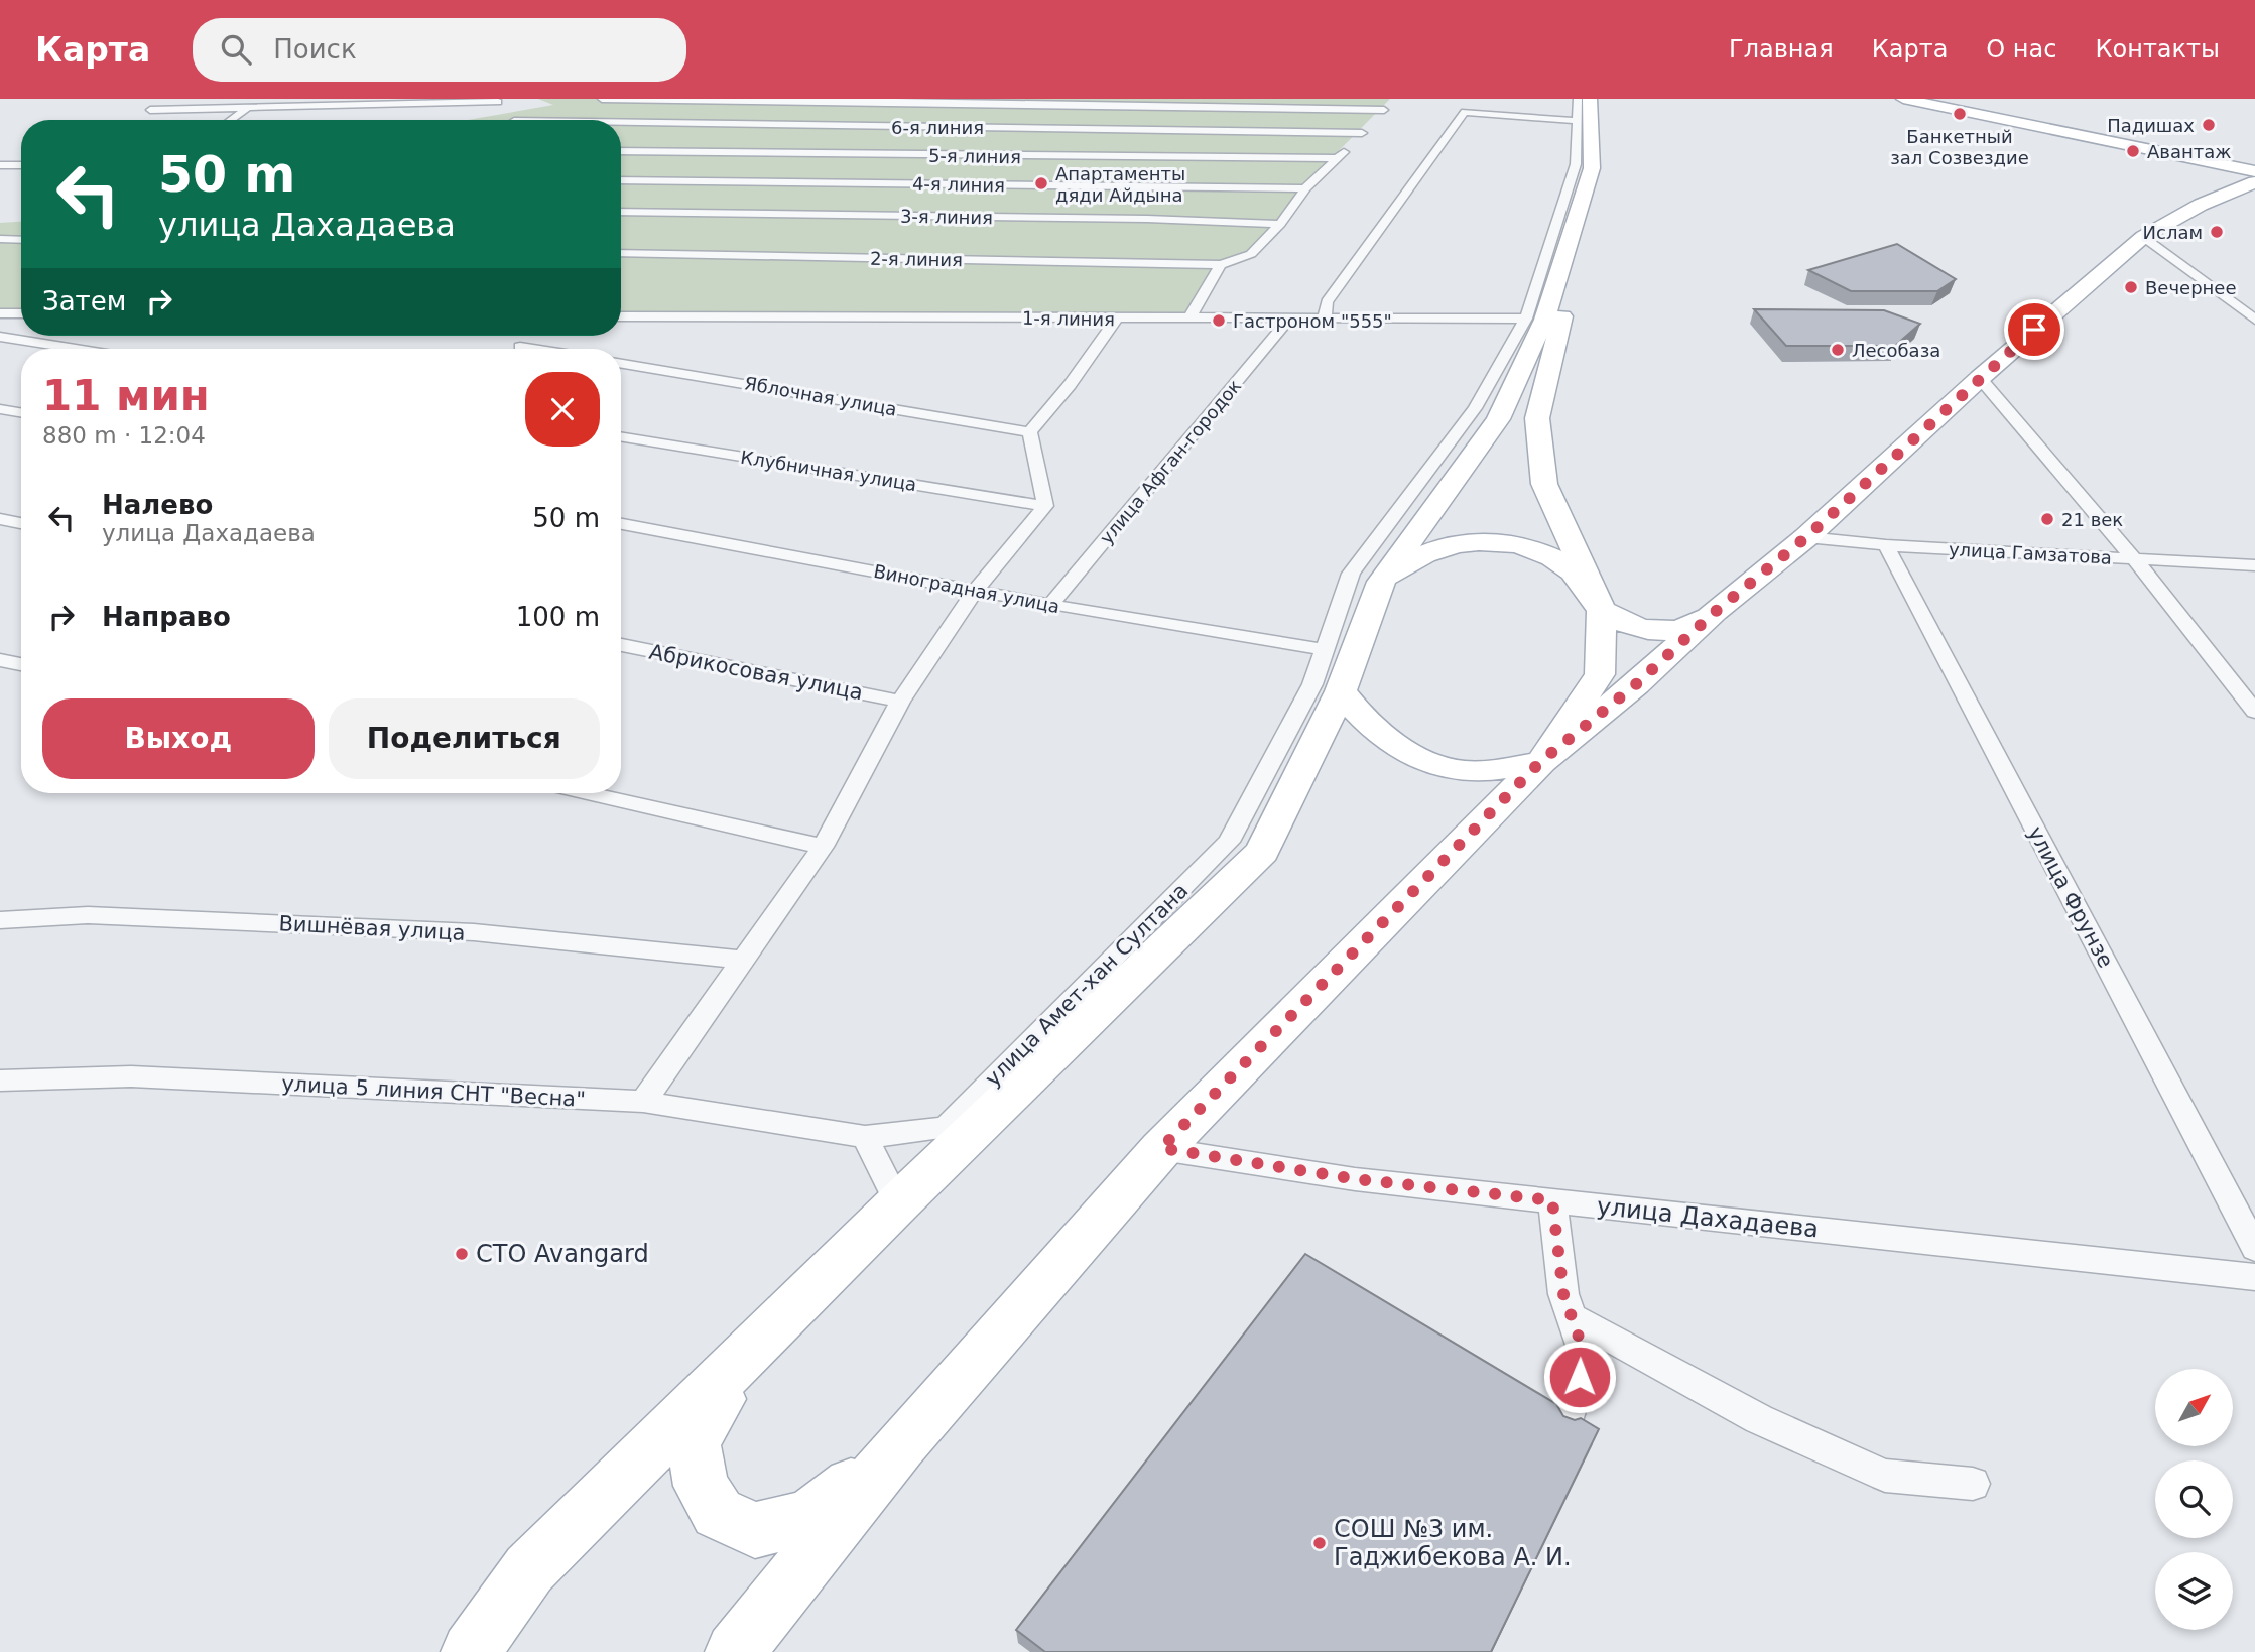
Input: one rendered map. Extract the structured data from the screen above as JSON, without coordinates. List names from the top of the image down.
{
  "streets": {
    "street": [
      "6-я линия",
      "5-я линия",
      "4-я линия",
      "3-я линия",
      "2-я линия",
      "1-я линия",
      "Яблочная улица",
      "улица Афган-городок",
      "Клубничная улица",
      "улица Гамзатова",
      "Виноградная улица",
      "Абрикосовая улица",
      "улица Фрунзе",
      "Вишнёвая улица",
      "улица Амет-хан Султана",
      "улица 5 линия СНТ \"Весна\"",
      "улица Дахадаева"
    ]
  },
  "crossings": [
    ["1-я линия", "улица Афган-городок"],
    ["1-я линия", "улица Амет-хан Султана"],
    ["улица Афган-городок", "Виноградная улица"],
    ["улица Гамзатова", "улица Фрунзе"],
    ["Виноградная улица", "улица Амет-хан Султана"],
    ["улица Амет-хан Султана", "улица 5 линия СНТ \"Весна\""]
  ],
  "places": [
    "Банкетный зал Созвездие",
    "Падишах",
    "Авантаж",
    "Апартаменты дяди Айдына",
    "Ислам",
    "Вечернее",
    "Гастроном \"555\"",
    "Лесобаза",
    "21 век",
    "СТО Avangard",
    "СОШ №3 им. Гаджибекова А. И."
  ],
  "north": "top right",
  "page": {
    "header": "Карта",
    "search": "Поиск",
    "nav": [
      "Главная",
      "Карта",
      "О нас",
      "Контакты"
    ],
    "turn": ["50 m", "улица Дахадаева"],
    "then": "Затем",
    "heading": ["11 мин", "880 m · 12:04"],
    "list": [
      {
        "name": "Налево",
        "note": "улица Дахадаева",
        "value": "50 m"
      },
      {
        "name": "Направо",
        "value": "100 m"
      }
    ],
    "buttons": ["Выход", "Поделиться"]
  }
}
